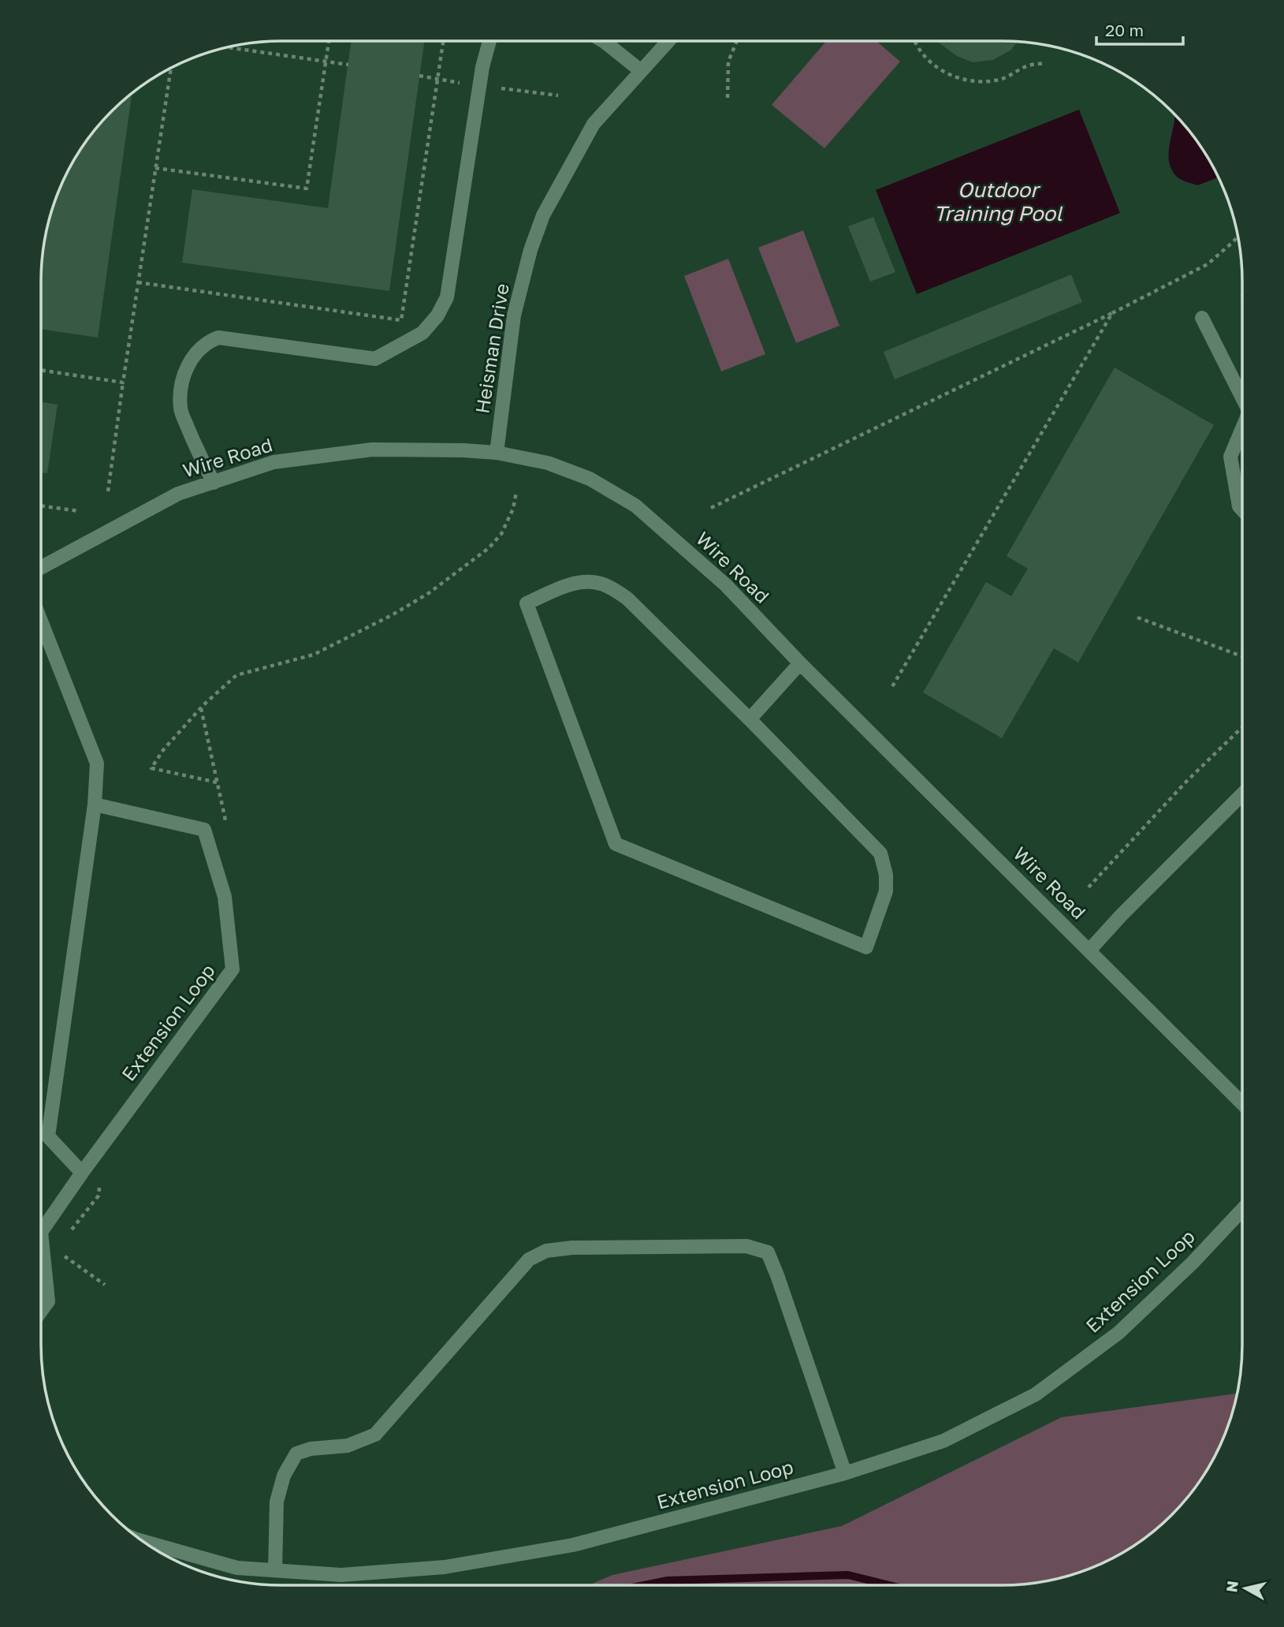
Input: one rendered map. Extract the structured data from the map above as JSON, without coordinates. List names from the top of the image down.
{
  "streets": {
    "street": ["Heisman Drive", "Wire Road", "Extension Loop"]
  },
  "crossings": [
    ["Heisman Drive", "Wire Road"]
  ],
  "water": ["Outdoor Training Pool"],
  "scale_bar": "20 m",
  "north": "left"
}
